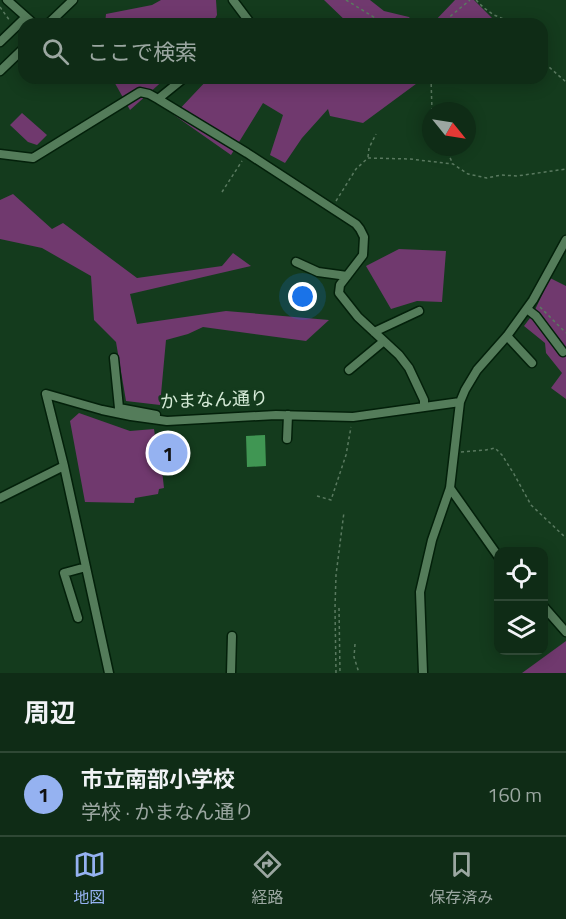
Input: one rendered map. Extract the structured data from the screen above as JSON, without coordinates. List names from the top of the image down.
{
  "streets": {
    "street": ["かまなん通り"]
  },
  "north": "bottom right",
  "page": {
    "search": "ここで検索",
    "pins": "1",
    "heading": "周辺",
    "list": [
      {
        "mark": "1",
        "name": "市立南部小学校",
        "note": "学校 · かまなん通り",
        "value": "160 m"
      }
    ],
    "nav": ["地図", "経路", "保存済み"]
  }
}
